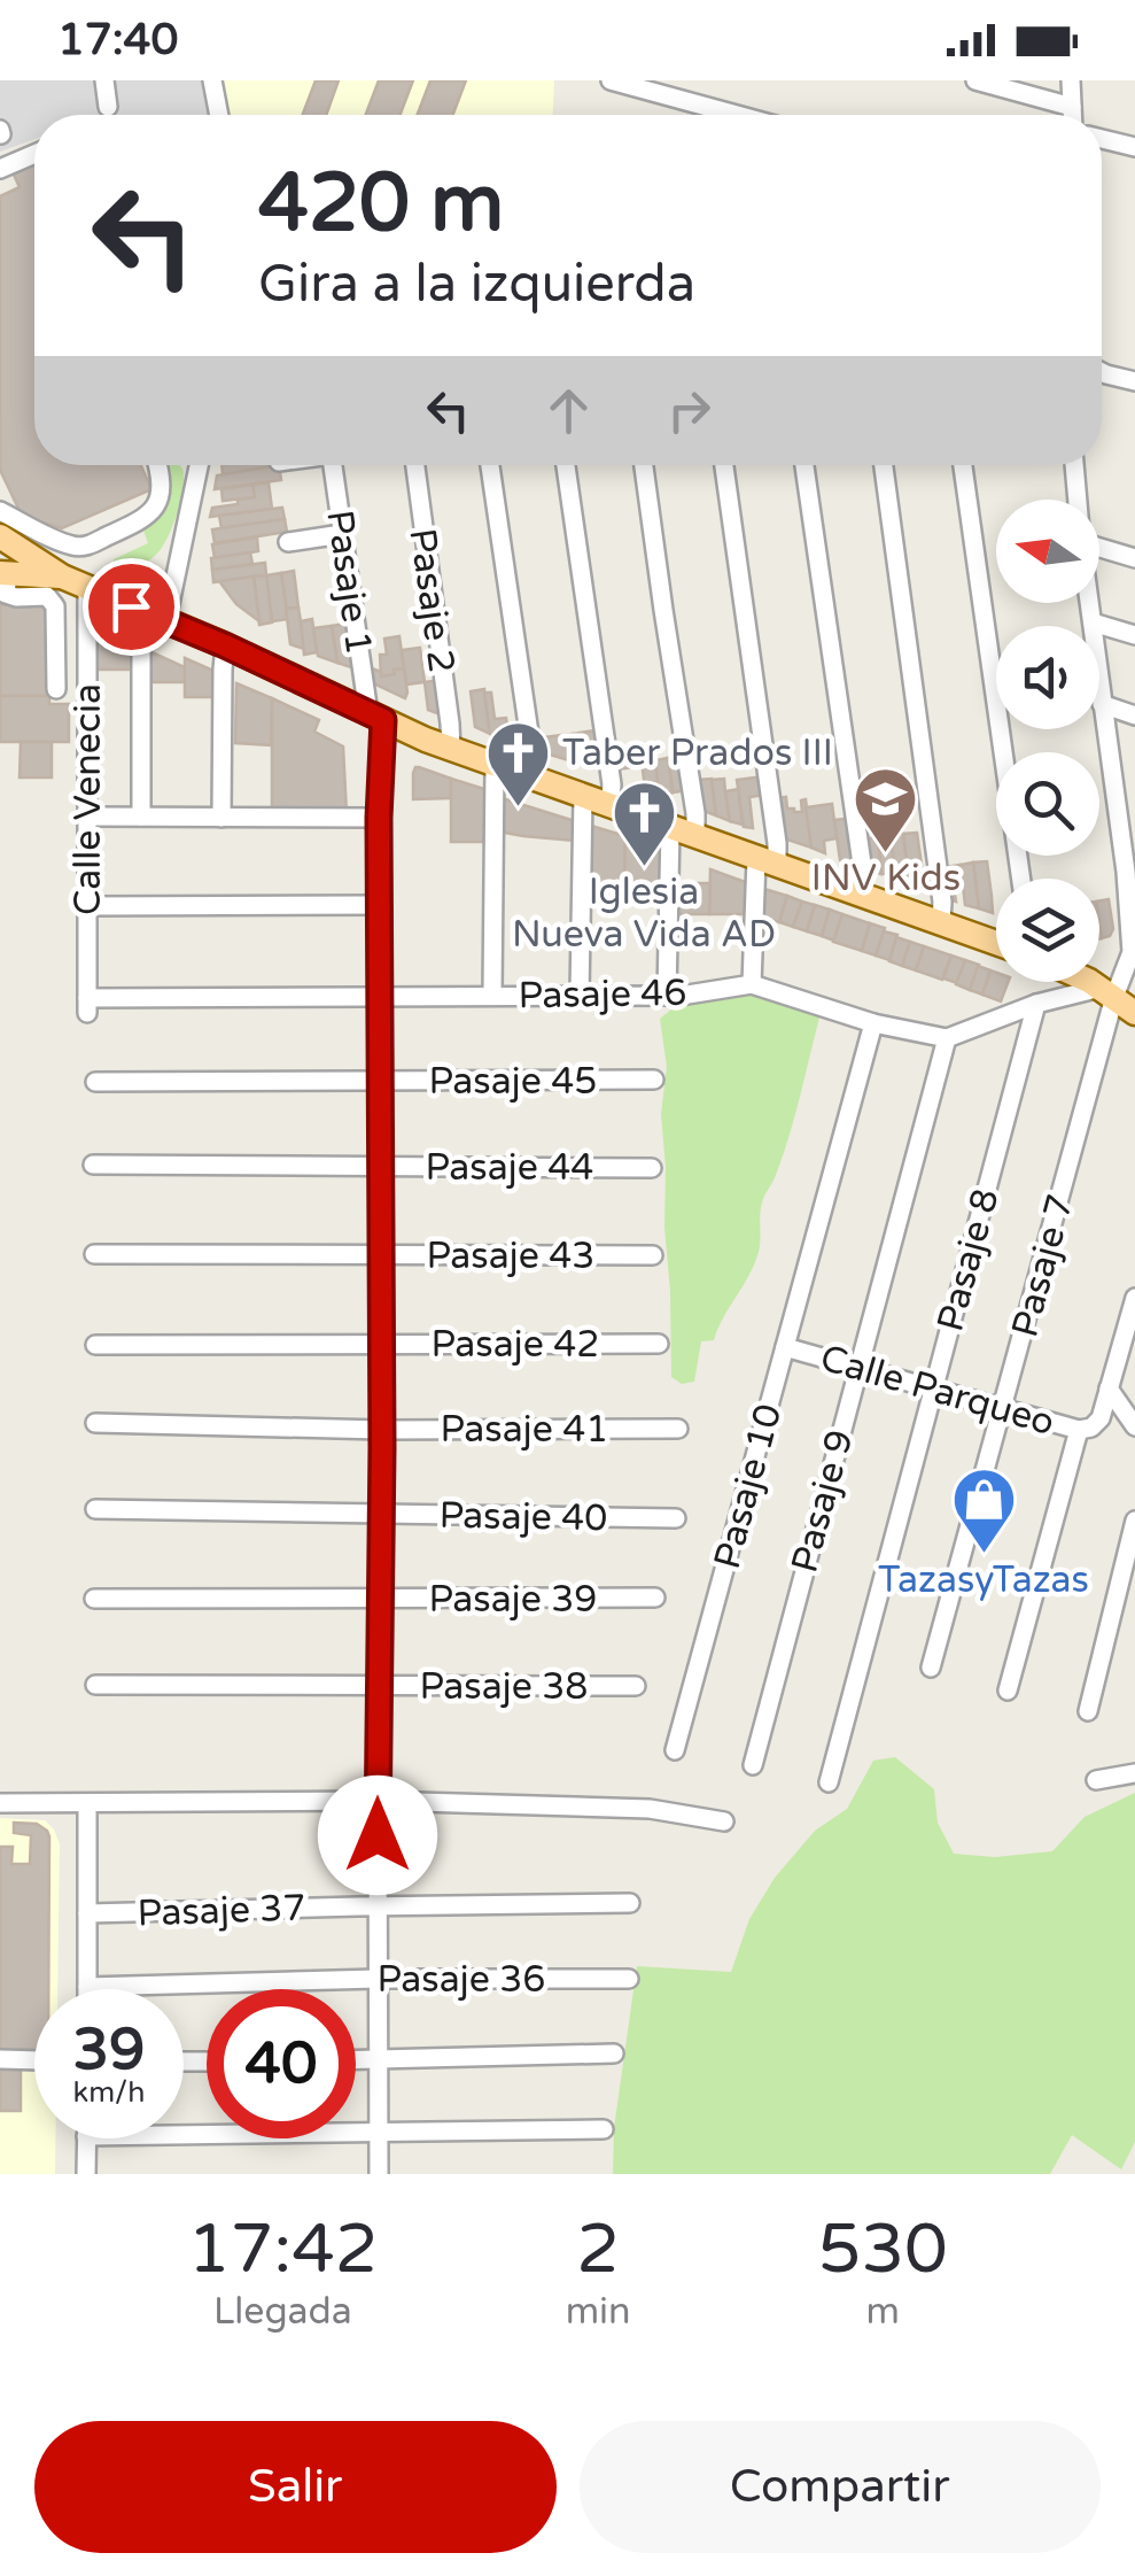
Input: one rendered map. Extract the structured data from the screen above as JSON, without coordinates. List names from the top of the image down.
{
  "streets": {
    "street": [
      "Pasaje 1",
      "Pasaje 2",
      "Calle Venecia",
      "Pasaje 46",
      "Pasaje 45",
      "Pasaje 44",
      "Pasaje 43",
      "Pasaje 8",
      "Pasaje 7",
      "Pasaje 42",
      "Calle Parqueo",
      "Pasaje 41",
      "Pasaje 10",
      "Pasaje 9",
      "Pasaje 40",
      "Pasaje 39",
      "Pasaje 38",
      "Pasaje 37",
      "Pasaje 36"
    ]
  },
  "crossings": [
    ["Pasaje 1", "Pasaje 46"],
    ["Pasaje 1", "Pasaje 45"],
    ["Pasaje 1", "Pasaje 44"],
    ["Pasaje 1", "Pasaje 43"],
    ["Pasaje 1", "Pasaje 42"],
    ["Pasaje 1", "Pasaje 41"],
    ["Pasaje 1", "Pasaje 40"],
    ["Pasaje 1", "Pasaje 39"],
    ["Pasaje 1", "Pasaje 38"],
    ["Pasaje 1", "Pasaje 37"],
    ["Pasaje 1", "Pasaje 36"],
    ["Calle Venecia", "Pasaje 46"],
    ["Pasaje 46", "Pasaje 10"],
    ["Pasaje 46", "Pasaje 9"],
    ["Pasaje 8", "Calle Parqueo"],
    ["Pasaje 7", "Calle Parqueo"],
    ["Calle Parqueo", "Pasaje 10"],
    ["Calle Parqueo", "Pasaje 9"]
  ],
  "places": {
    "church": ["Taber Prados III", "Iglesia Nueva Vida AD"],
    "school or university": ["INV Kids"],
    "shop": ["TazasyTazas"]
  },
  "north": "left",
  "page": {
    "status": "17:40",
    "turn": ["420 m", "Gira a la izquierda"],
    "speed": "39 km/h",
    "limit": "40",
    "eta": [
      "17:42",
      "Llegada",
      "2",
      "min",
      "530",
      "m"
    ],
    "buttons": ["Salir", "Compartir"]
  }
}
